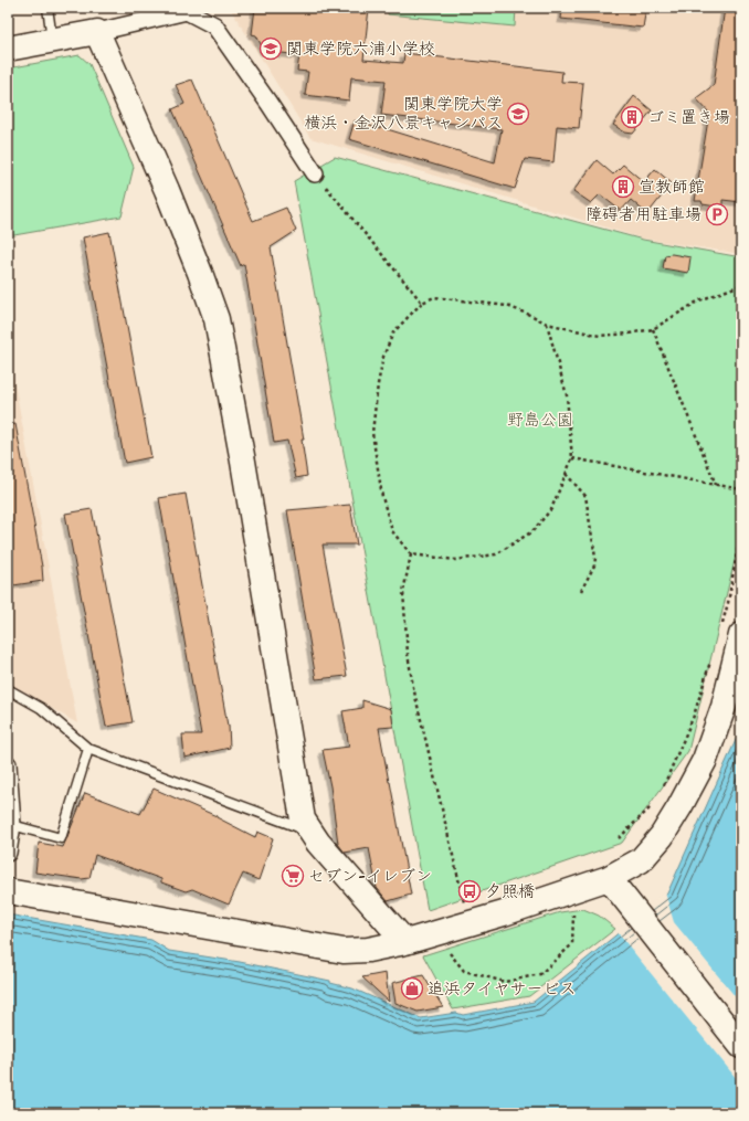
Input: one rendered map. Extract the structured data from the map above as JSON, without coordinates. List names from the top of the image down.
{
  "parks": ["野島公園"],
  "places": {
    "school or university": ["関東学院六浦小学校", "関東学院大学 横浜・金沢八景キャンパス"],
    "building": ["ゴミ置き場", "宣教師館"],
    "parking": ["障碍者用駐車場"],
    "supermarket": ["セブン-イレブン"],
    "bus stop": ["夕照橋"],
    "shop": ["追浜タイヤサービス"]
  }
}
